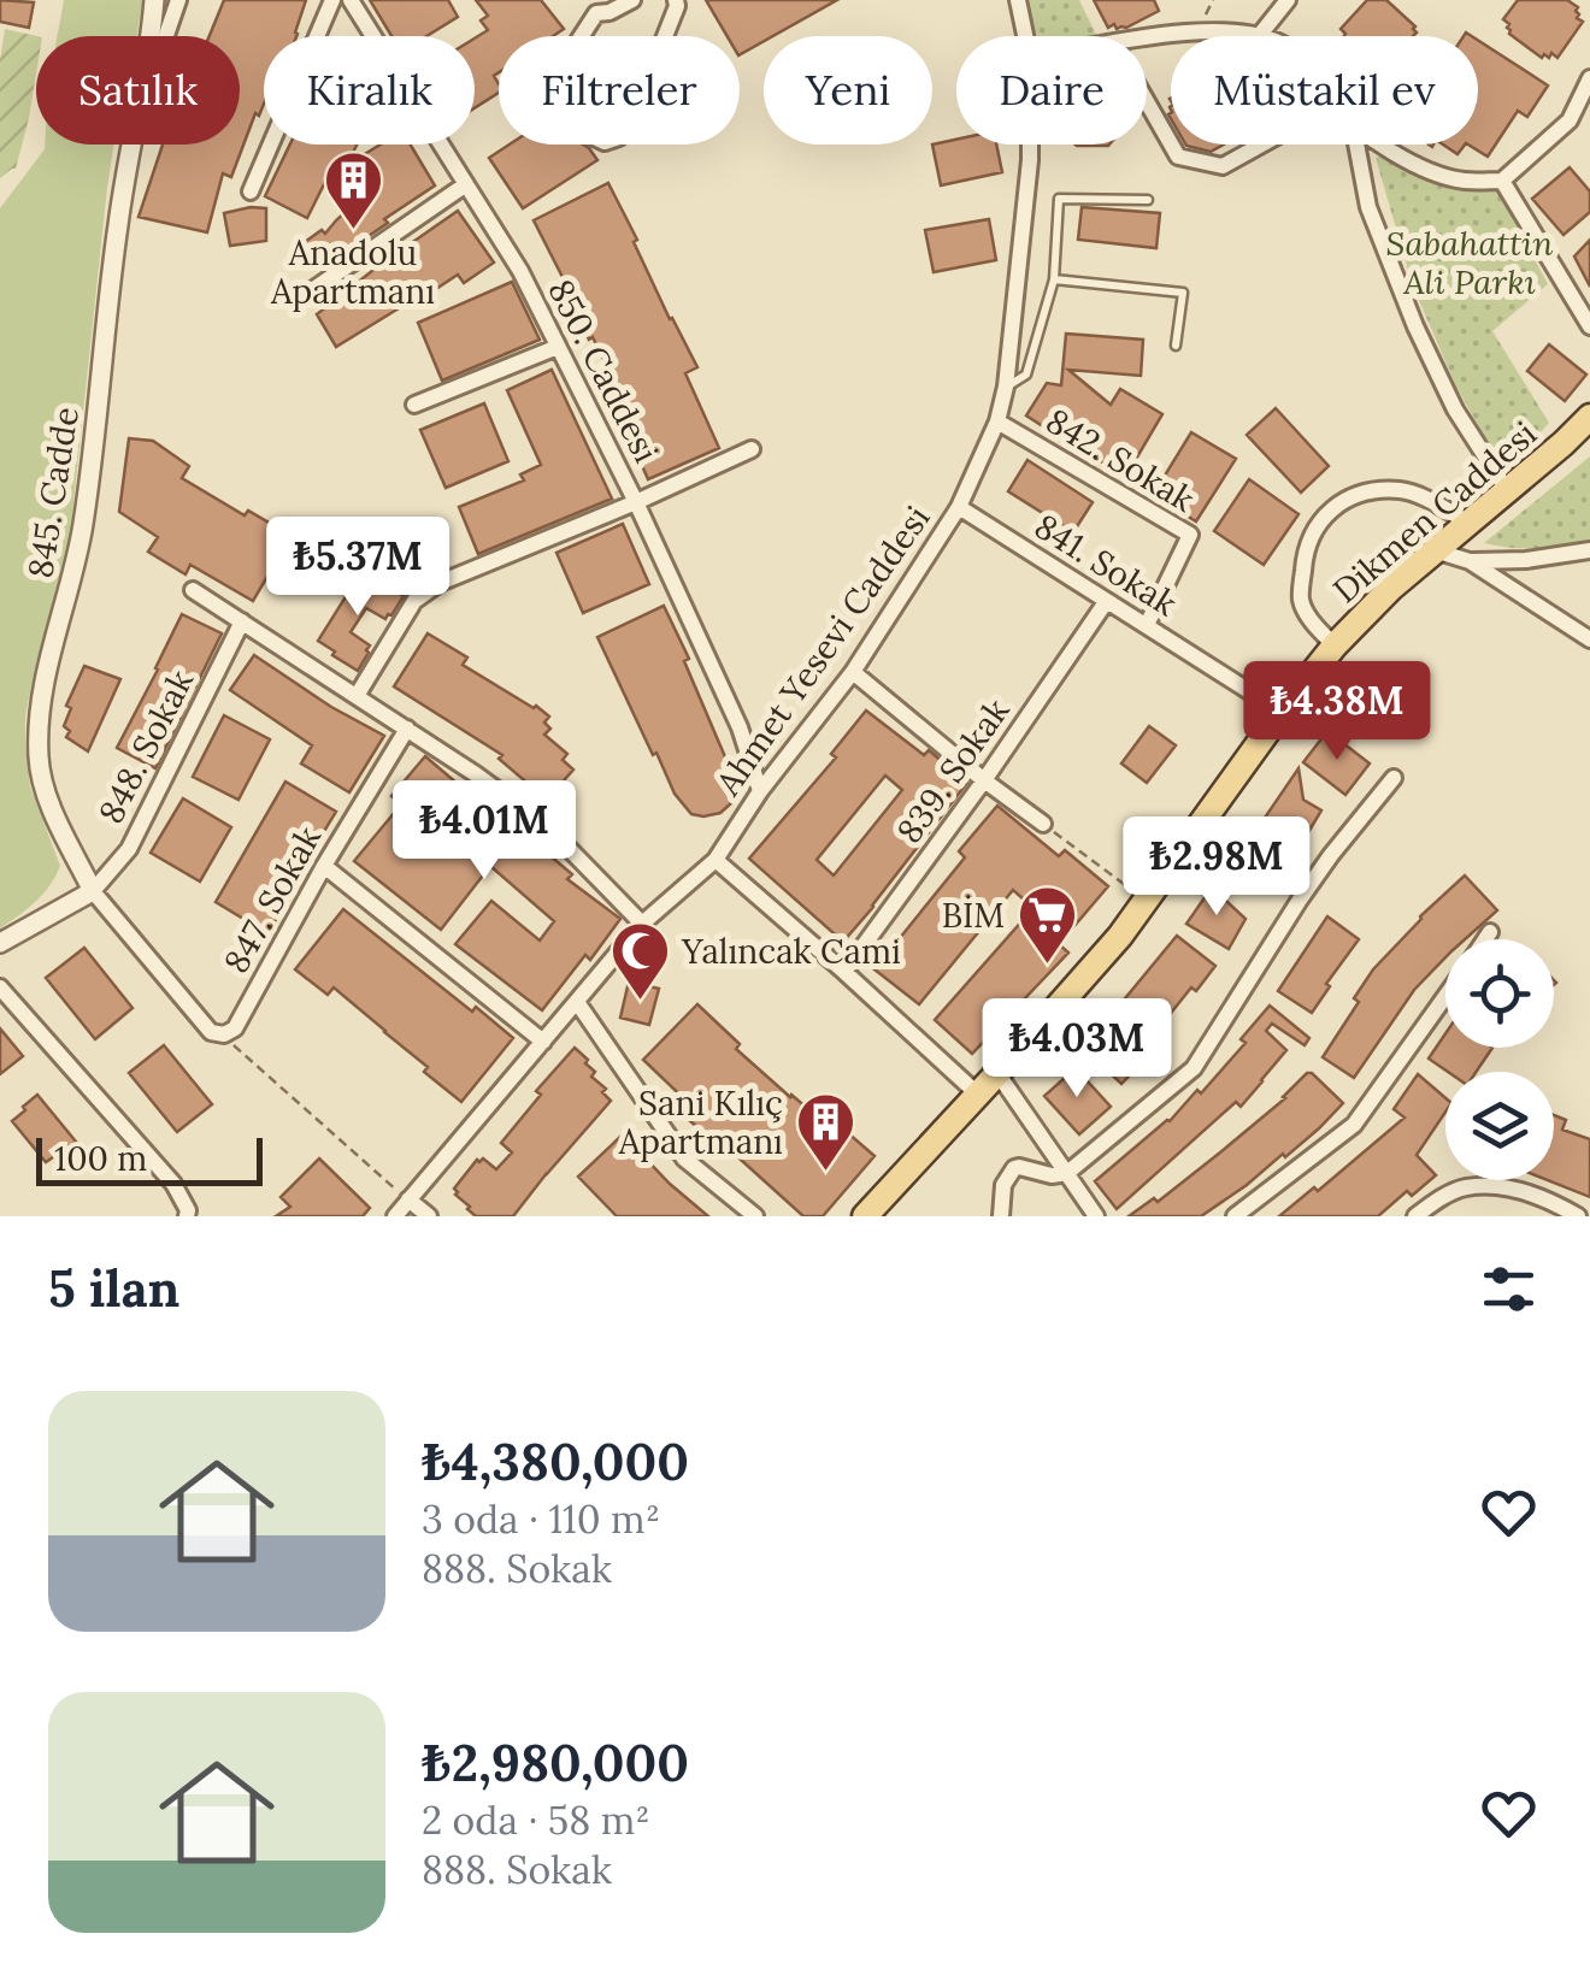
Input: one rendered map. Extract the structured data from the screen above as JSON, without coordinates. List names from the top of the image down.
{
  "streets": {
    "main road": ["Dikmen Caddesi"],
    "street": [
      "850. Caddesi",
      "842. Sokak",
      "845. Cadde",
      "841. Sokak",
      "Ahmet Yesevi Caddesi",
      "848. Sokak",
      "839. Sokak",
      "847. Sokak"
    ]
  },
  "crossings": [
    ["850. Caddesi", "Ahmet Yesevi Caddesi"],
    ["842. Sokak", "841. Sokak"],
    ["842. Sokak", "Ahmet Yesevi Caddesi"],
    ["845. Cadde", "848. Sokak"],
    ["845. Cadde", "847. Sokak"],
    ["Dikmen Caddesi", "841. Sokak"],
    ["841. Sokak", "Ahmet Yesevi Caddesi"],
    ["841. Sokak", "839. Sokak"]
  ],
  "parks": ["Sabahattin Ali Parkı"],
  "places": {
    "building": ["Anadolu Apartmanı", "Sani Kılıç Apartmanı"],
    "supermarket": ["BİM"],
    "mosque": ["Yalıncak Cami"]
  },
  "scale_bar": "100 m",
  "page": {
    "chip": [
      "Satılık",
      "Kiralık",
      "Filtreler",
      "Yeni",
      "Daire",
      "Müstakil ev"
    ],
    "price": [
      "₺5.37M",
      "₺4.38M",
      "₺4.01M",
      "₺2.98M",
      "₺4.03M"
    ],
    "scale": "100 m",
    "heading": "5 ilan",
    "list": [
      {
        "name": "₺4,380,000",
        "note": "3 oda · 110 m² · 888. Sokak"
      },
      {
        "name": "₺2,980,000",
        "note": "2 oda · 58 m² · 888. Sokak"
      }
    ]
  }
}
